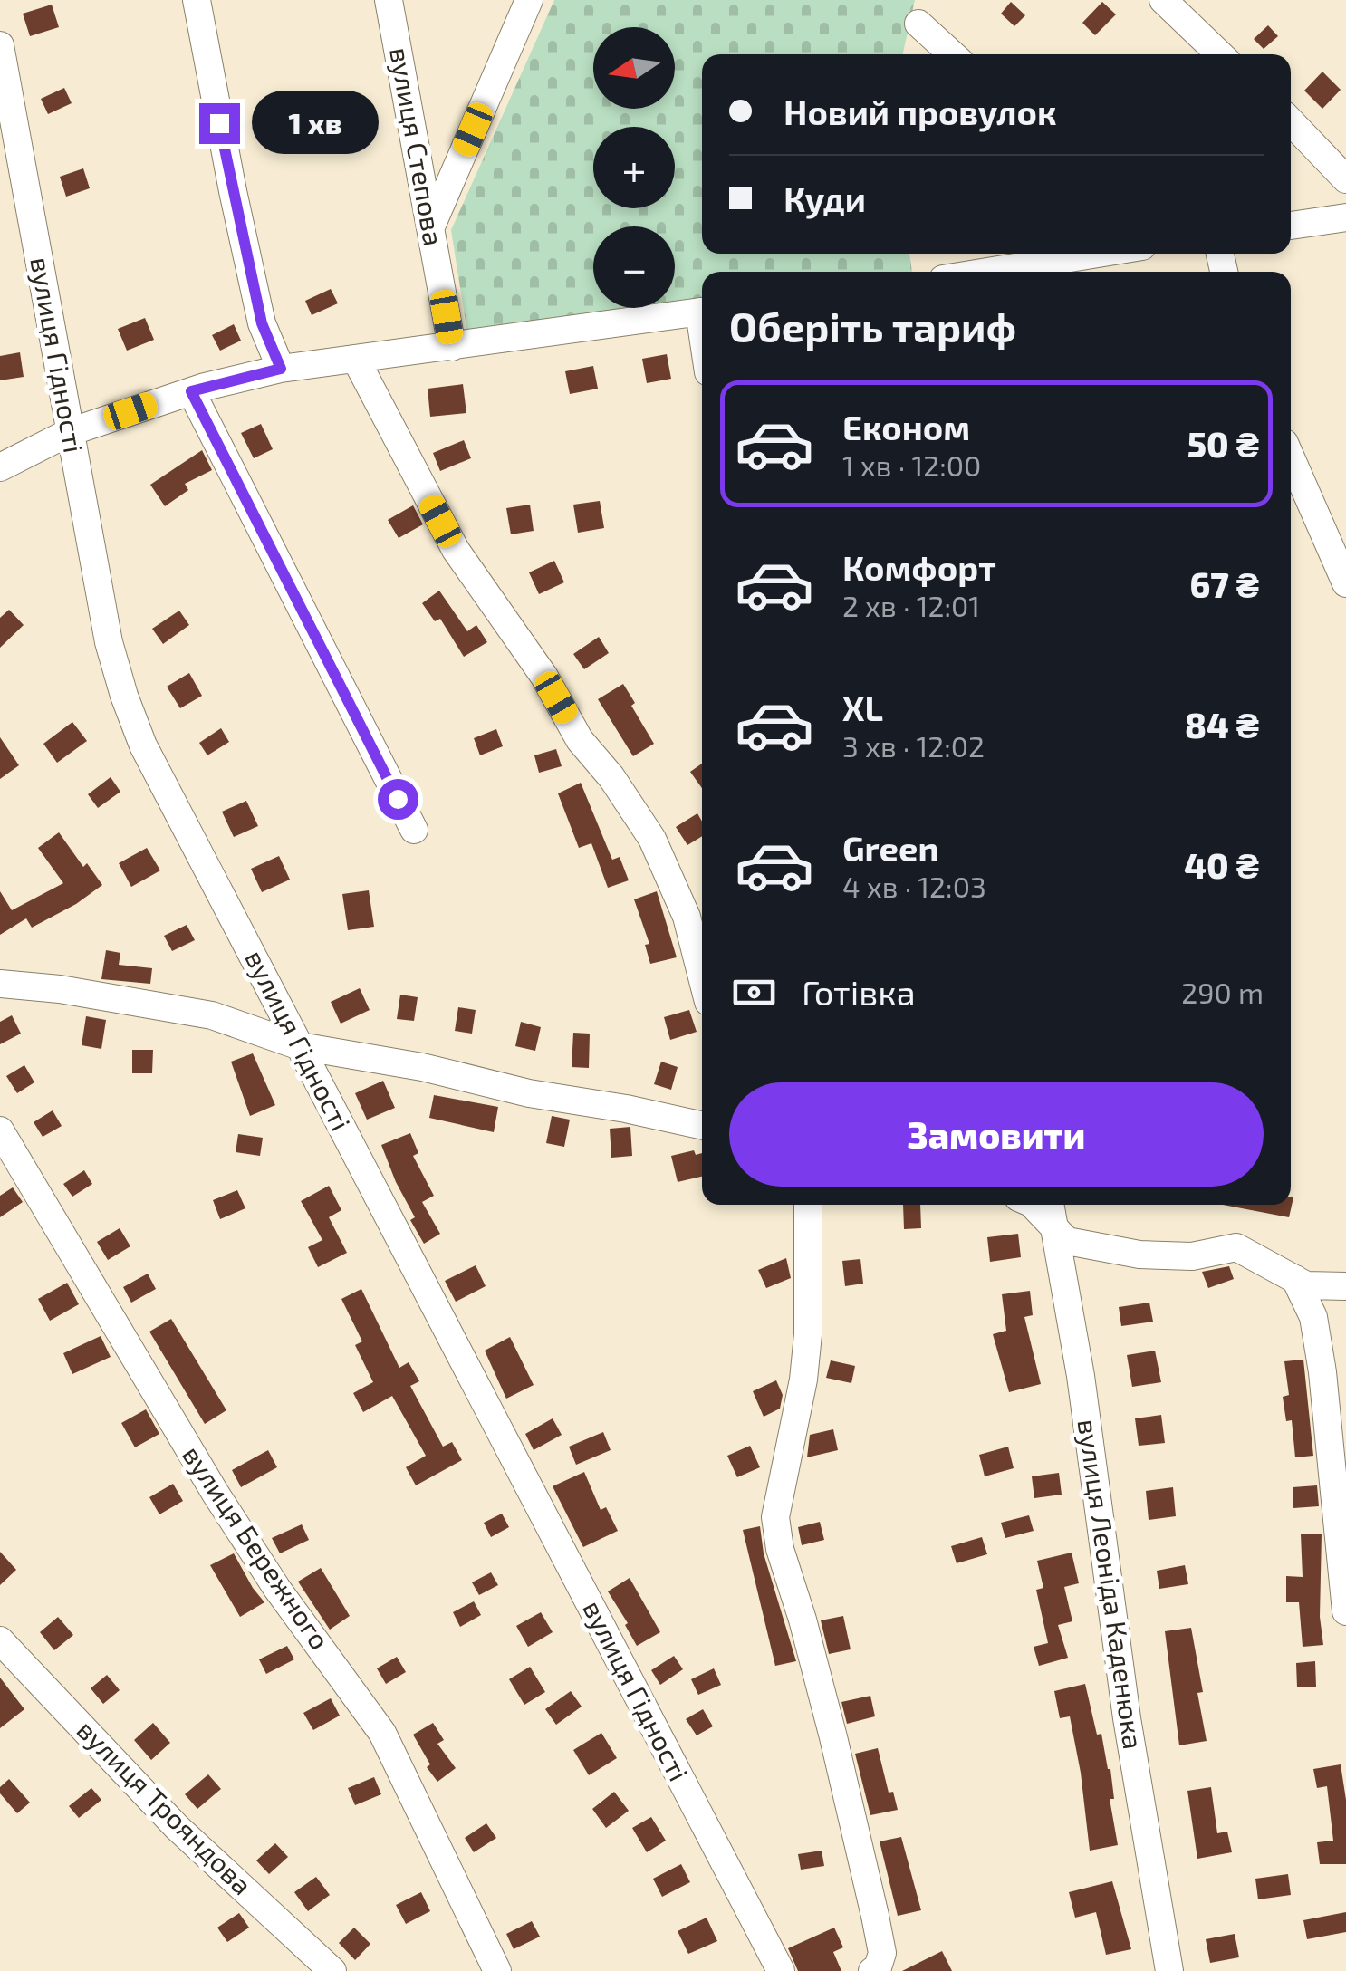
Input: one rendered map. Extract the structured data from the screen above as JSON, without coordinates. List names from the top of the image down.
{
  "streets": {
    "street": [
      "вулиця Степова",
      "вулиця Гідності",
      "вулиця Бережного",
      "вулиця Леоніда Каденюка",
      "вулиця Трояндова"
    ]
  },
  "north": "left",
  "page": {
    "map_buttons": ["+", "−"],
    "banner": ["Новий провулок", "Куди"],
    "bubble": "1 хв",
    "heading": "Оберіть тариф",
    "list": [
      {
        "name": "Економ",
        "note": "1 хв · 12:00",
        "value": "50 ₴"
      },
      {
        "name": "Комфорт",
        "note": "2 хв · 12:01",
        "value": "67 ₴"
      },
      {
        "name": "XL",
        "note": "3 хв · 12:02",
        "value": "84 ₴"
      },
      {
        "name": "Green",
        "note": "4 хв · 12:03",
        "value": "40 ₴"
      }
    ],
    "pay": ["Готівка", "290 m"],
    "buttons": "Замовити"
  }
}
